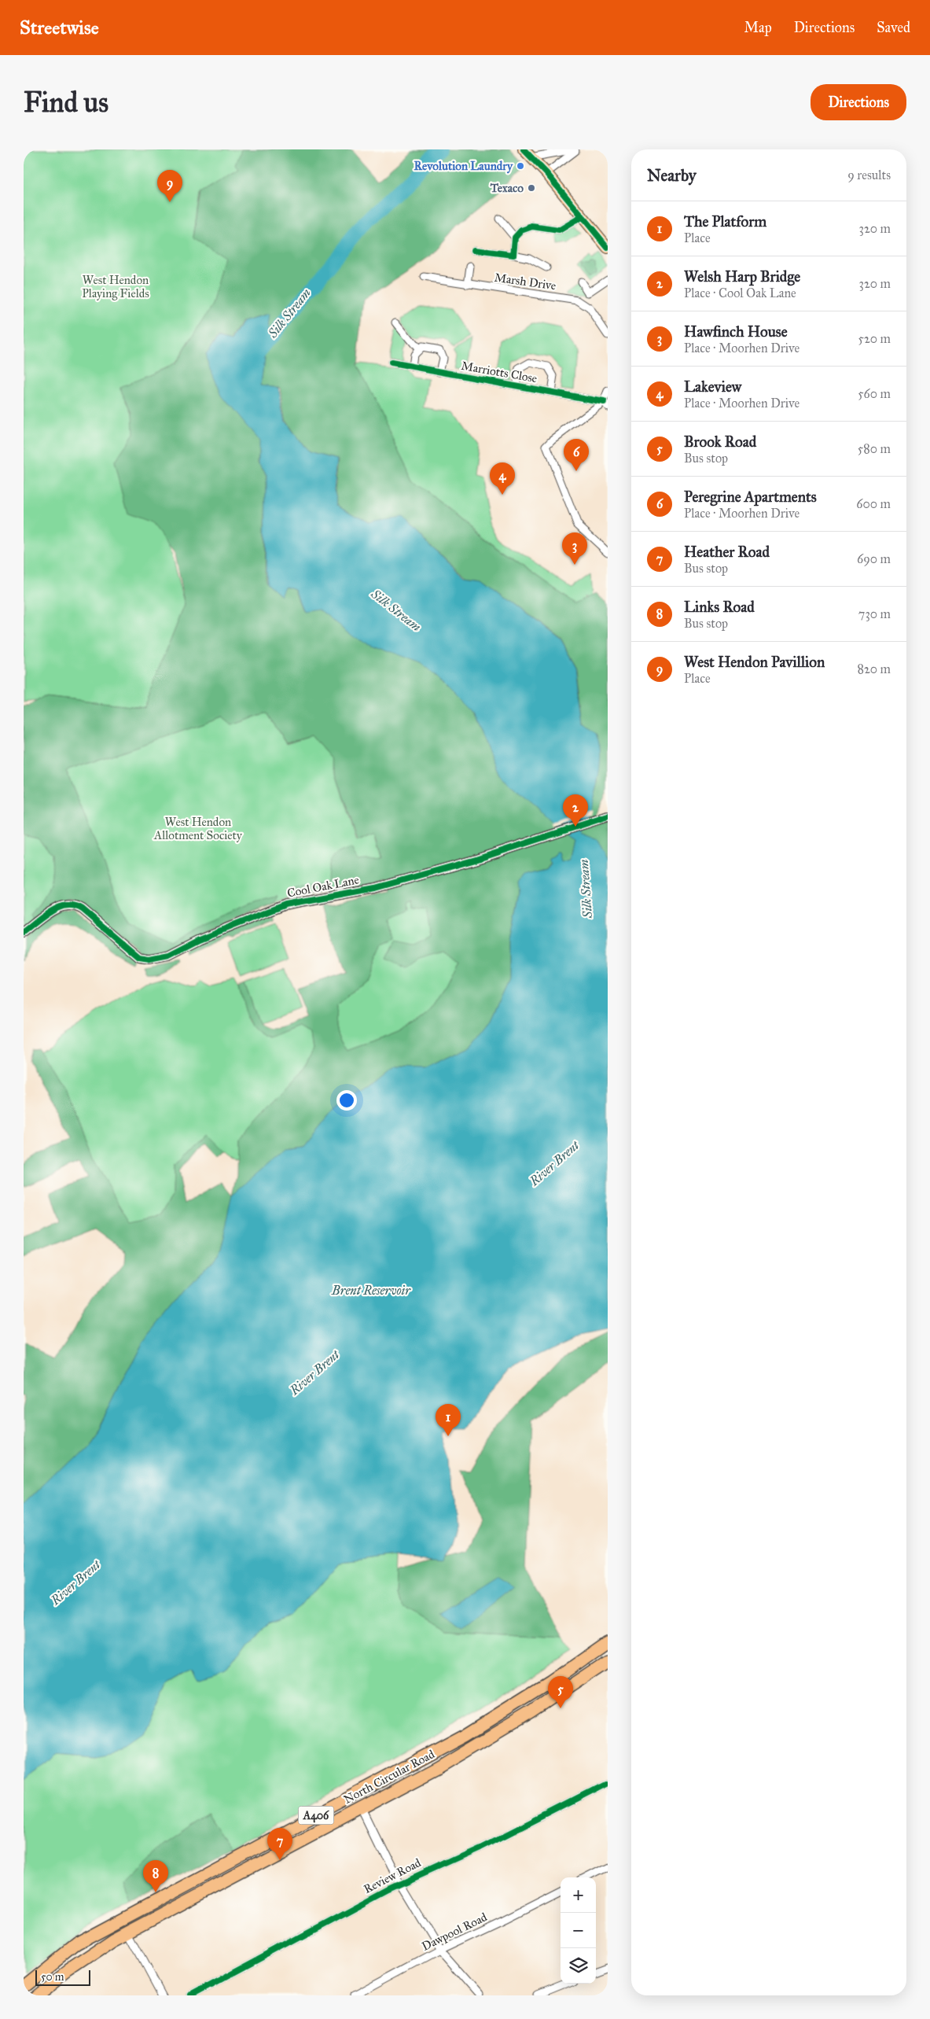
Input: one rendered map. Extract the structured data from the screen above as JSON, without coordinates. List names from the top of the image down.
{
  "streets": {
    "highway": ["North Circular Road", "A406"],
    "street": [
      "Marsh Drive",
      "Marriotts Close",
      "Cool Oak Lane",
      "Review Road",
      "Dawpool Road"
    ]
  },
  "water": ["Silk Stream", "River Brent", "Brent Reservoir"],
  "parks": ["West Hendon Playing Fields", "West Hendon Allotment Society"],
  "places": ["Revolution Laundry", "Texaco"],
  "scale_bar": "50 m",
  "page": {
    "header": "Streetwise",
    "nav": ["Map", "Directions", "Saved"],
    "buttons": "Directions",
    "title": "Find us",
    "heading": ["Nearby", "9 results"],
    "pins": [
      "9",
      "6",
      "4",
      "3",
      "2",
      "1",
      "5",
      "7",
      "8"
    ],
    "list": [
      {
        "mark": "1",
        "name": "The Platform",
        "note": "Place",
        "value": "320 m"
      },
      {
        "mark": "2",
        "name": "Welsh Harp Bridge",
        "note": "Place · Cool Oak Lane",
        "value": "320 m"
      },
      {
        "mark": "3",
        "name": "Hawfinch House",
        "note": "Place · Moorhen Drive",
        "value": "520 m"
      },
      {
        "mark": "4",
        "name": "Lakeview",
        "note": "Place · Moorhen Drive",
        "value": "560 m"
      },
      {
        "mark": "5",
        "name": "Brook Road",
        "note": "Bus stop",
        "value": "580 m"
      },
      {
        "mark": "6",
        "name": "Peregrine Apartments",
        "note": "Place · Moorhen Drive",
        "value": "600 m"
      },
      {
        "mark": "7",
        "name": "Heather Road",
        "note": "Bus stop",
        "value": "690 m"
      },
      {
        "mark": "8",
        "name": "Links Road",
        "note": "Bus stop",
        "value": "730 m"
      },
      {
        "mark": "9",
        "name": "West Hendon Pavillion",
        "note": "Place",
        "value": "820 m"
      }
    ],
    "map_buttons": ["+", "−"],
    "scale": "50 m"
  }
}
